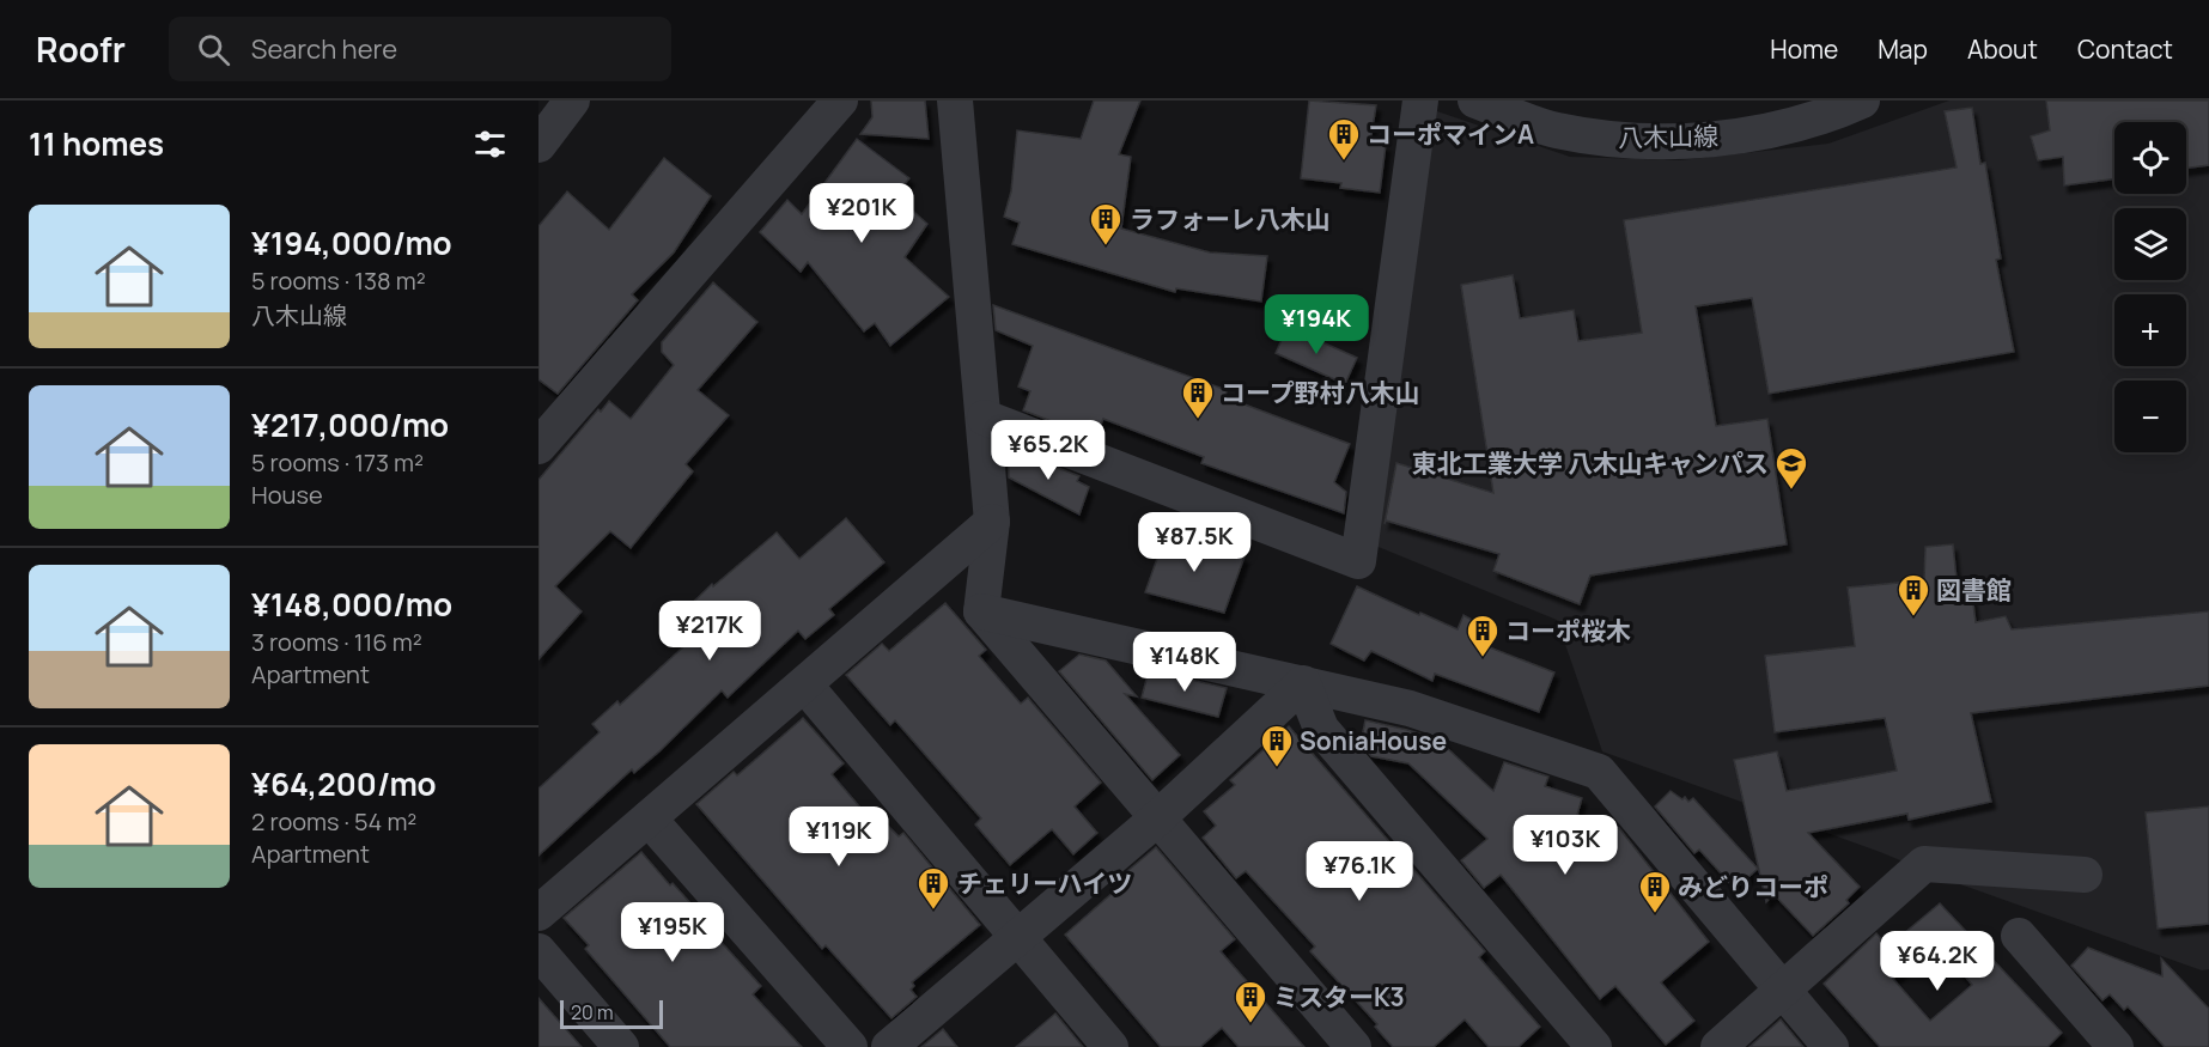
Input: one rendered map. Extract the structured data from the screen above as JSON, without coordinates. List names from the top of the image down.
{
  "streets": {
    "street": ["八木山線"]
  },
  "places": {
    "building": [
      "コーポマインA",
      "ラフォーレ八木山",
      "コープ野村八木山",
      "図書館",
      "コーポ桜木",
      "SoniaHouse",
      "チェリーハイツ",
      "みどりコーポ",
      "ミスターK3"
    ],
    "school or university": ["東北工業大学 八木山キャンパス"]
  },
  "scale_bar": "20 m",
  "page": {
    "header": "Roofr",
    "search": "Search here",
    "nav": [
      "Home",
      "Map",
      "About",
      "Contact"
    ],
    "heading": "11 homes",
    "map_buttons": ["+", "−"],
    "price": [
      "¥201K",
      "¥194K",
      "¥65.2K",
      "¥87.5K",
      "¥217K",
      "¥148K",
      "¥119K",
      "¥103K",
      "¥76.1K",
      "¥195K",
      "¥64.2K"
    ],
    "list": [
      {
        "name": "¥194,000/mo",
        "note": "5 rooms · 138 m² · 八木山線"
      },
      {
        "name": "¥217,000/mo",
        "note": "5 rooms · 173 m² · House"
      },
      {
        "name": "¥148,000/mo",
        "note": "3 rooms · 116 m² · Apartment"
      },
      {
        "name": "¥64,200/mo",
        "note": "2 rooms · 54 m² · Apartment"
      }
    ],
    "scale": "20 m"
  }
}
